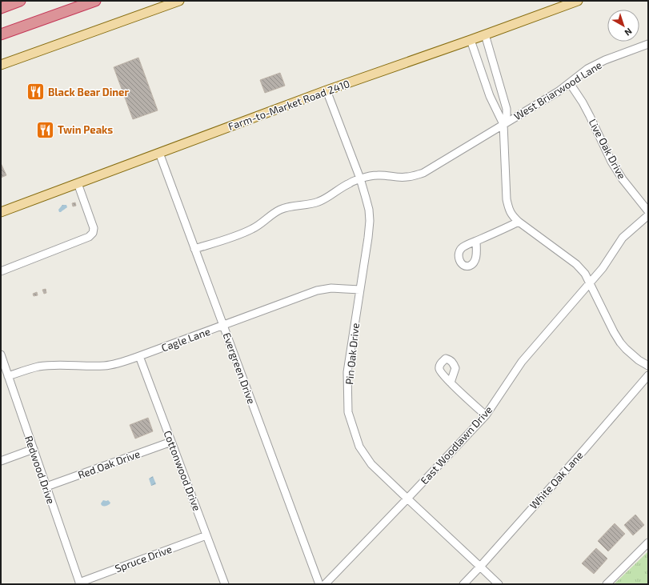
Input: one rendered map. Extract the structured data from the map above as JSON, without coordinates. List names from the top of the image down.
{
  "streets": {
    "main road": ["Farm-to-Market Road 2410"],
    "street": [
      "West Briarwood Lane",
      "Live Oak Drive",
      "Cagle Lane",
      "Pin Oak Drive",
      "Evergreen Drive",
      "East Woodlawn Drive",
      "Red Oak Drive",
      "Redwood Drive",
      "Cottonwood Drive",
      "White Oak Lane",
      "Spruce Drive"
    ]
  },
  "crossings": [
    ["West Briarwood Lane", "Live Oak Drive"],
    ["West Briarwood Lane", "Pin Oak Drive"],
    ["West Briarwood Lane", "Evergreen Drive"],
    ["Farm-to-Market Road 2410", "Pin Oak Drive"],
    ["Farm-to-Market Road 2410", "Evergreen Drive"],
    ["Cagle Lane", "Pin Oak Drive"],
    ["Cagle Lane", "Evergreen Drive"],
    ["Cagle Lane", "Redwood Drive"],
    ["Cagle Lane", "Cottonwood Drive"],
    ["Pin Oak Drive", "East Woodlawn Drive"],
    ["Pin Oak Drive", "White Oak Lane"],
    ["Red Oak Drive", "Redwood Drive"],
    ["Red Oak Drive", "Cottonwood Drive"],
    ["Redwood Drive", "Spruce Drive"],
    ["Cottonwood Drive", "Spruce Drive"]
  ],
  "places": {
    "restaurant": ["Black Bear Diner", "Twin Peaks"]
  },
  "north": "bottom right"
}
